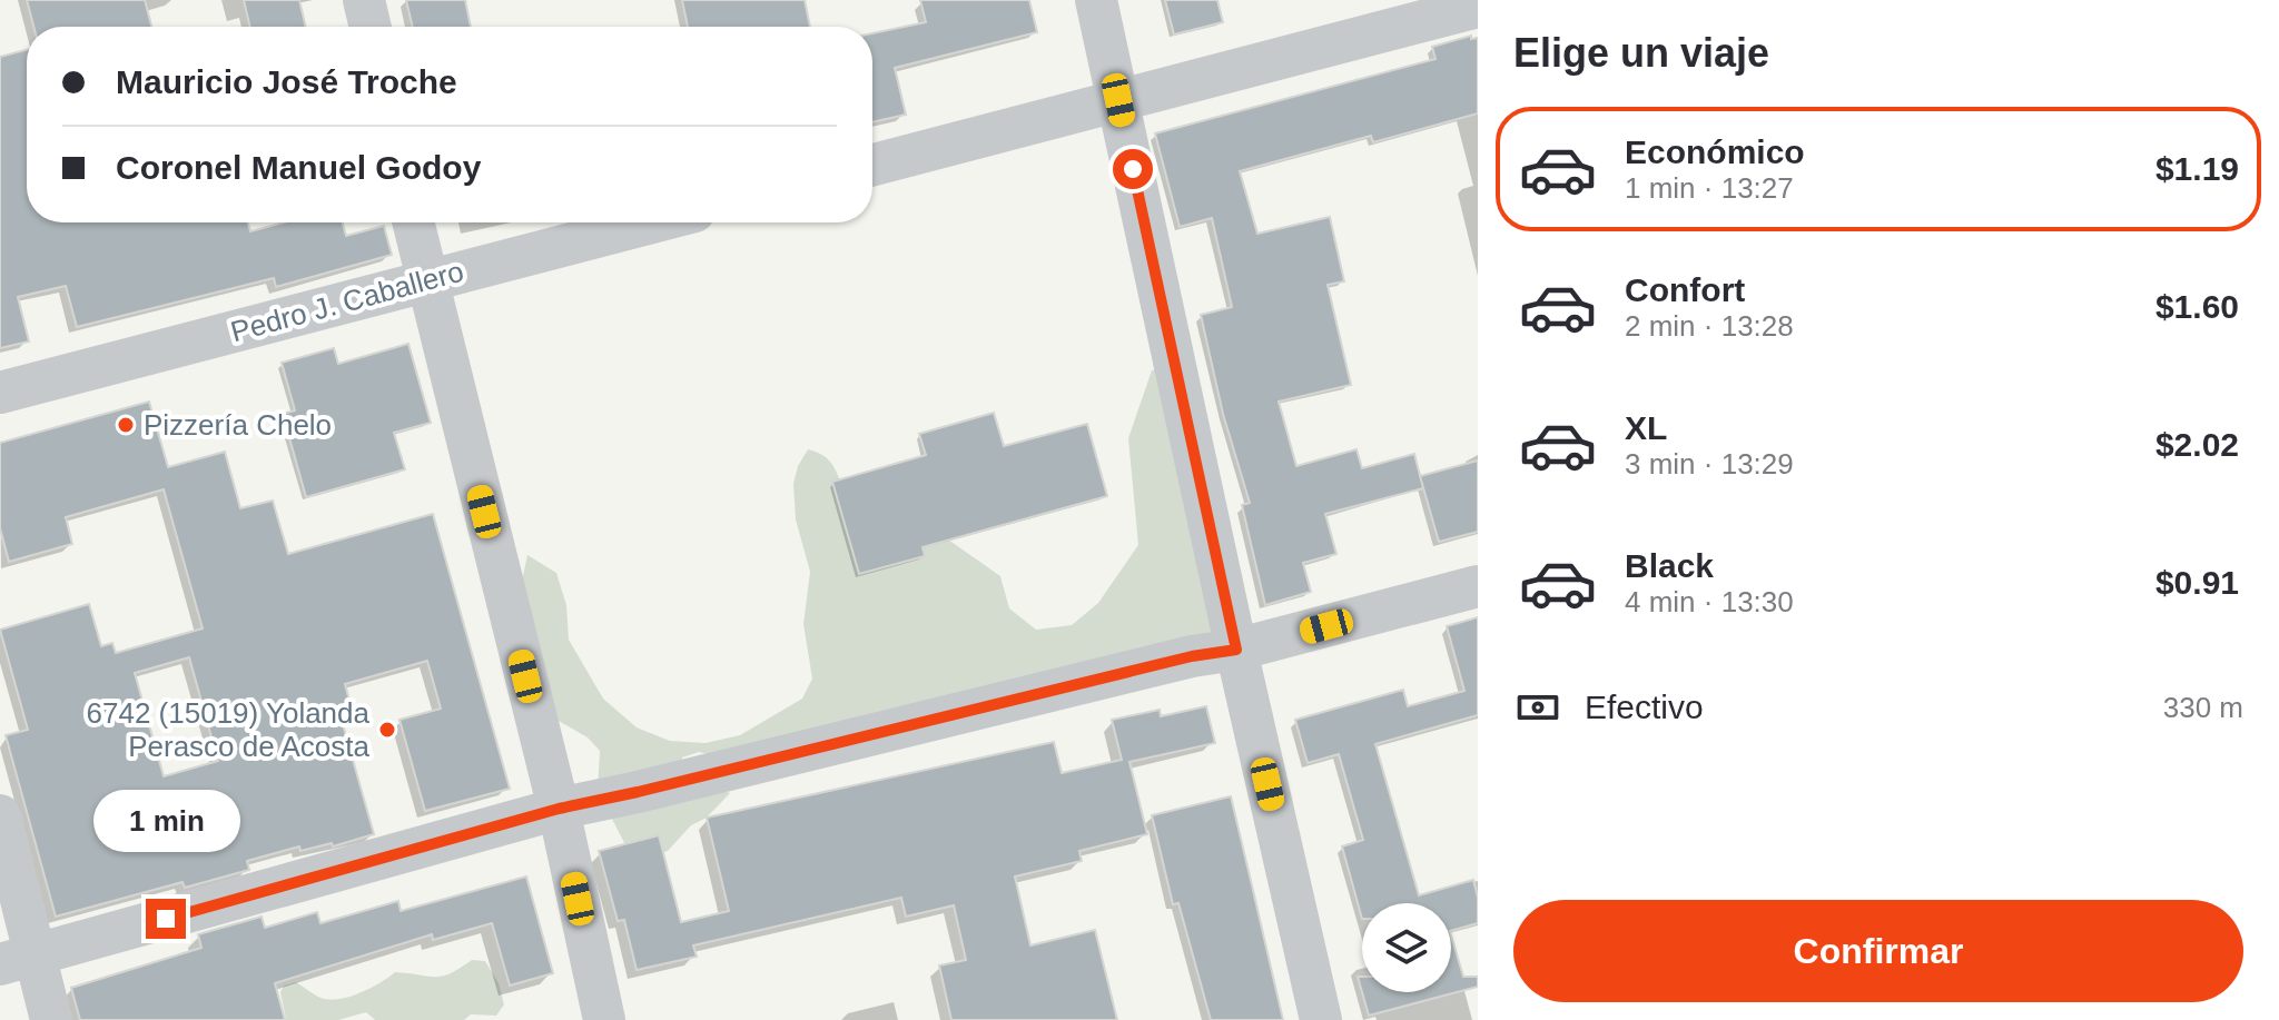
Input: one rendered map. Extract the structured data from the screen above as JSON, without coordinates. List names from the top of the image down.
{
  "streets": {
    "street": ["Pedro J. Caballero"]
  },
  "places": ["Pizzería Chelo", "6742 (15019) Yolanda Perasco de Acosta"],
  "page": {
    "heading": "Elige un viaje",
    "banner": ["Mauricio José Troche", "Coronel Manuel Godoy"],
    "list": [
      {
        "name": "Económico",
        "note": "1 min · 13:27",
        "value": "$1.19"
      },
      {
        "name": "Confort",
        "note": "2 min · 13:28",
        "value": "$1.60"
      },
      {
        "name": "XL",
        "note": "3 min · 13:29",
        "value": "$2.02"
      },
      {
        "name": "Black",
        "note": "4 min · 13:30",
        "value": "$0.91"
      }
    ],
    "pay": ["Efectivo", "330 m"],
    "bubble": "1 min",
    "buttons": "Confirmar"
  }
}
